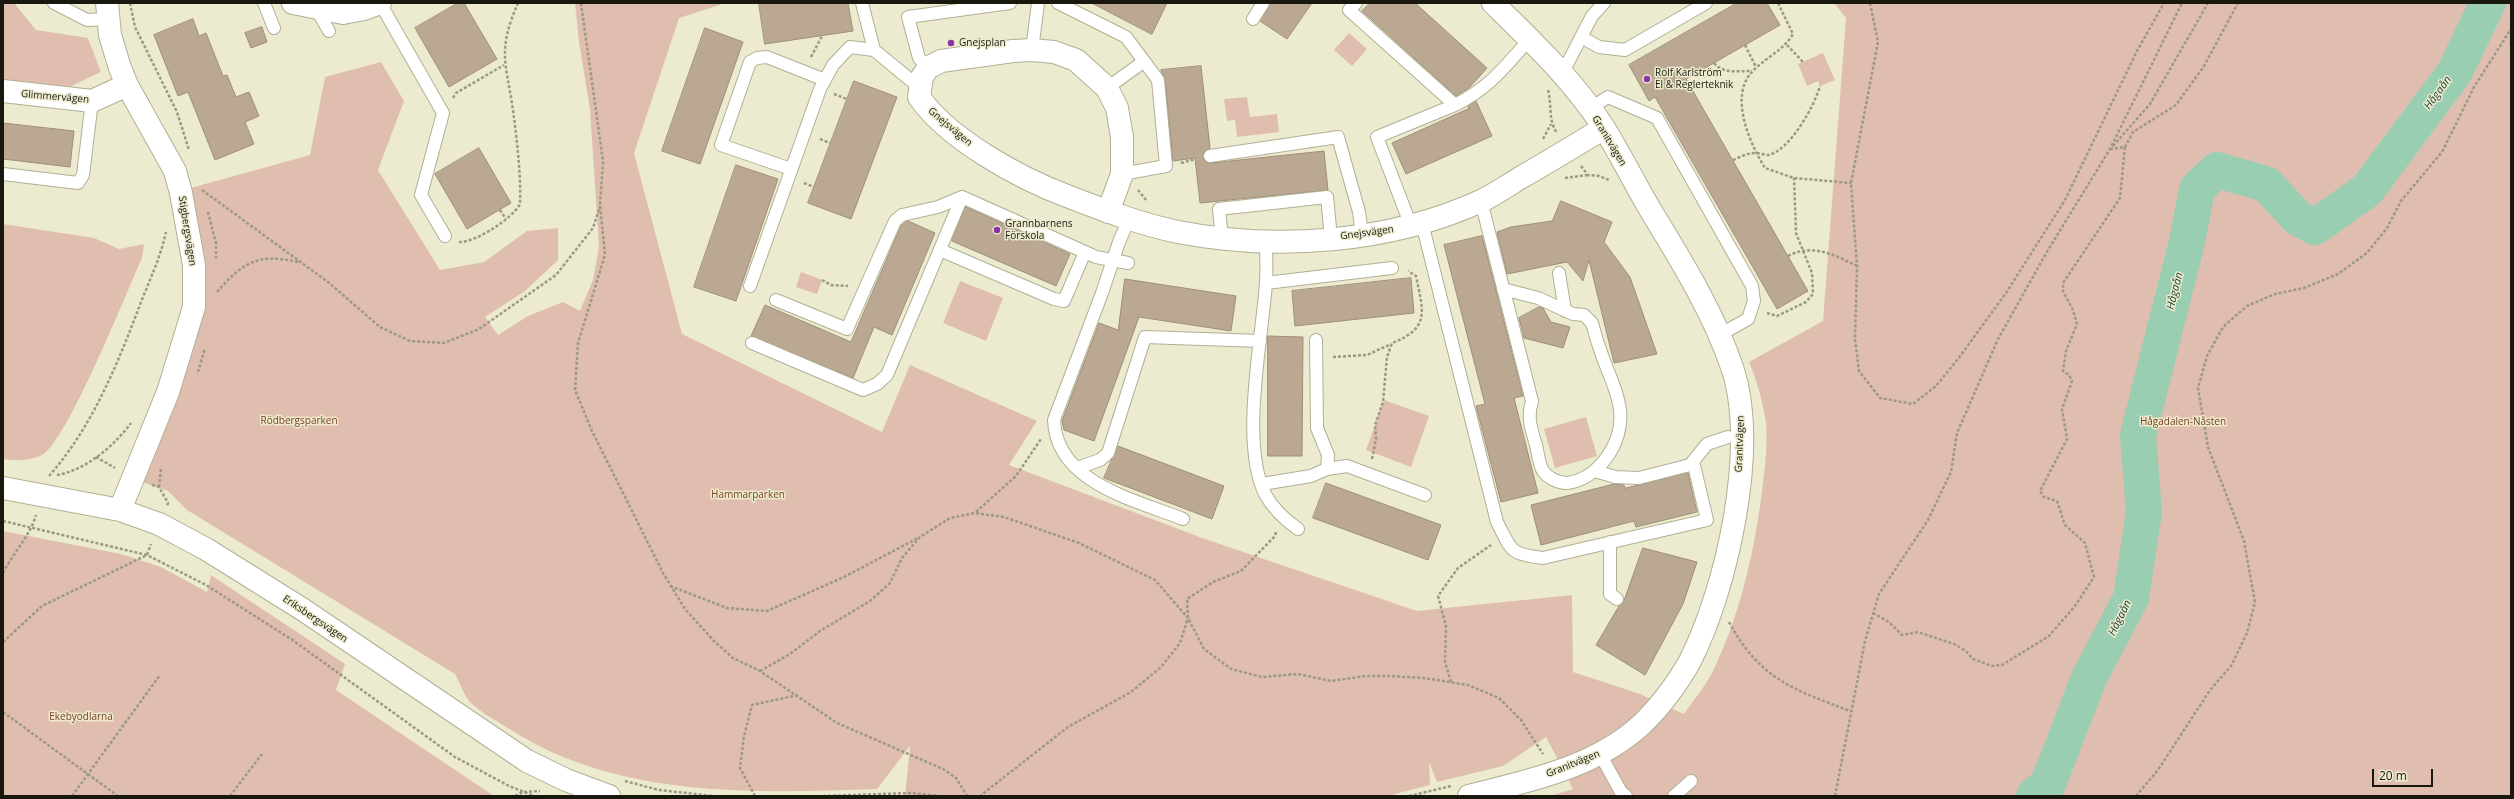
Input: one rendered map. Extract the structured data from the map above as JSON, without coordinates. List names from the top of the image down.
{
  "streets": {
    "street": [
      "Glimmervägen",
      "Gnejsvägen",
      "Granitvägen",
      "Stigbergsvägen",
      "Eriksbergsvägen"
    ]
  },
  "crossings": [
    ["Glimmervägen", "Stigbergsvägen"],
    ["Gnejsvägen", "Granitvägen"],
    ["Stigbergsvägen", "Eriksbergsvägen"]
  ],
  "water": ["Hågaån"],
  "parks": [
    "Rödbergsparken",
    "Hågadalen-Nåsten",
    "Hammarparken",
    "Ekebyodlarna"
  ],
  "places": ["Gnejsplan", "Rolf Karlström El & Reglerteknik", "Grannbarnens Förskola"],
  "scale_bar": "20 m"
}
